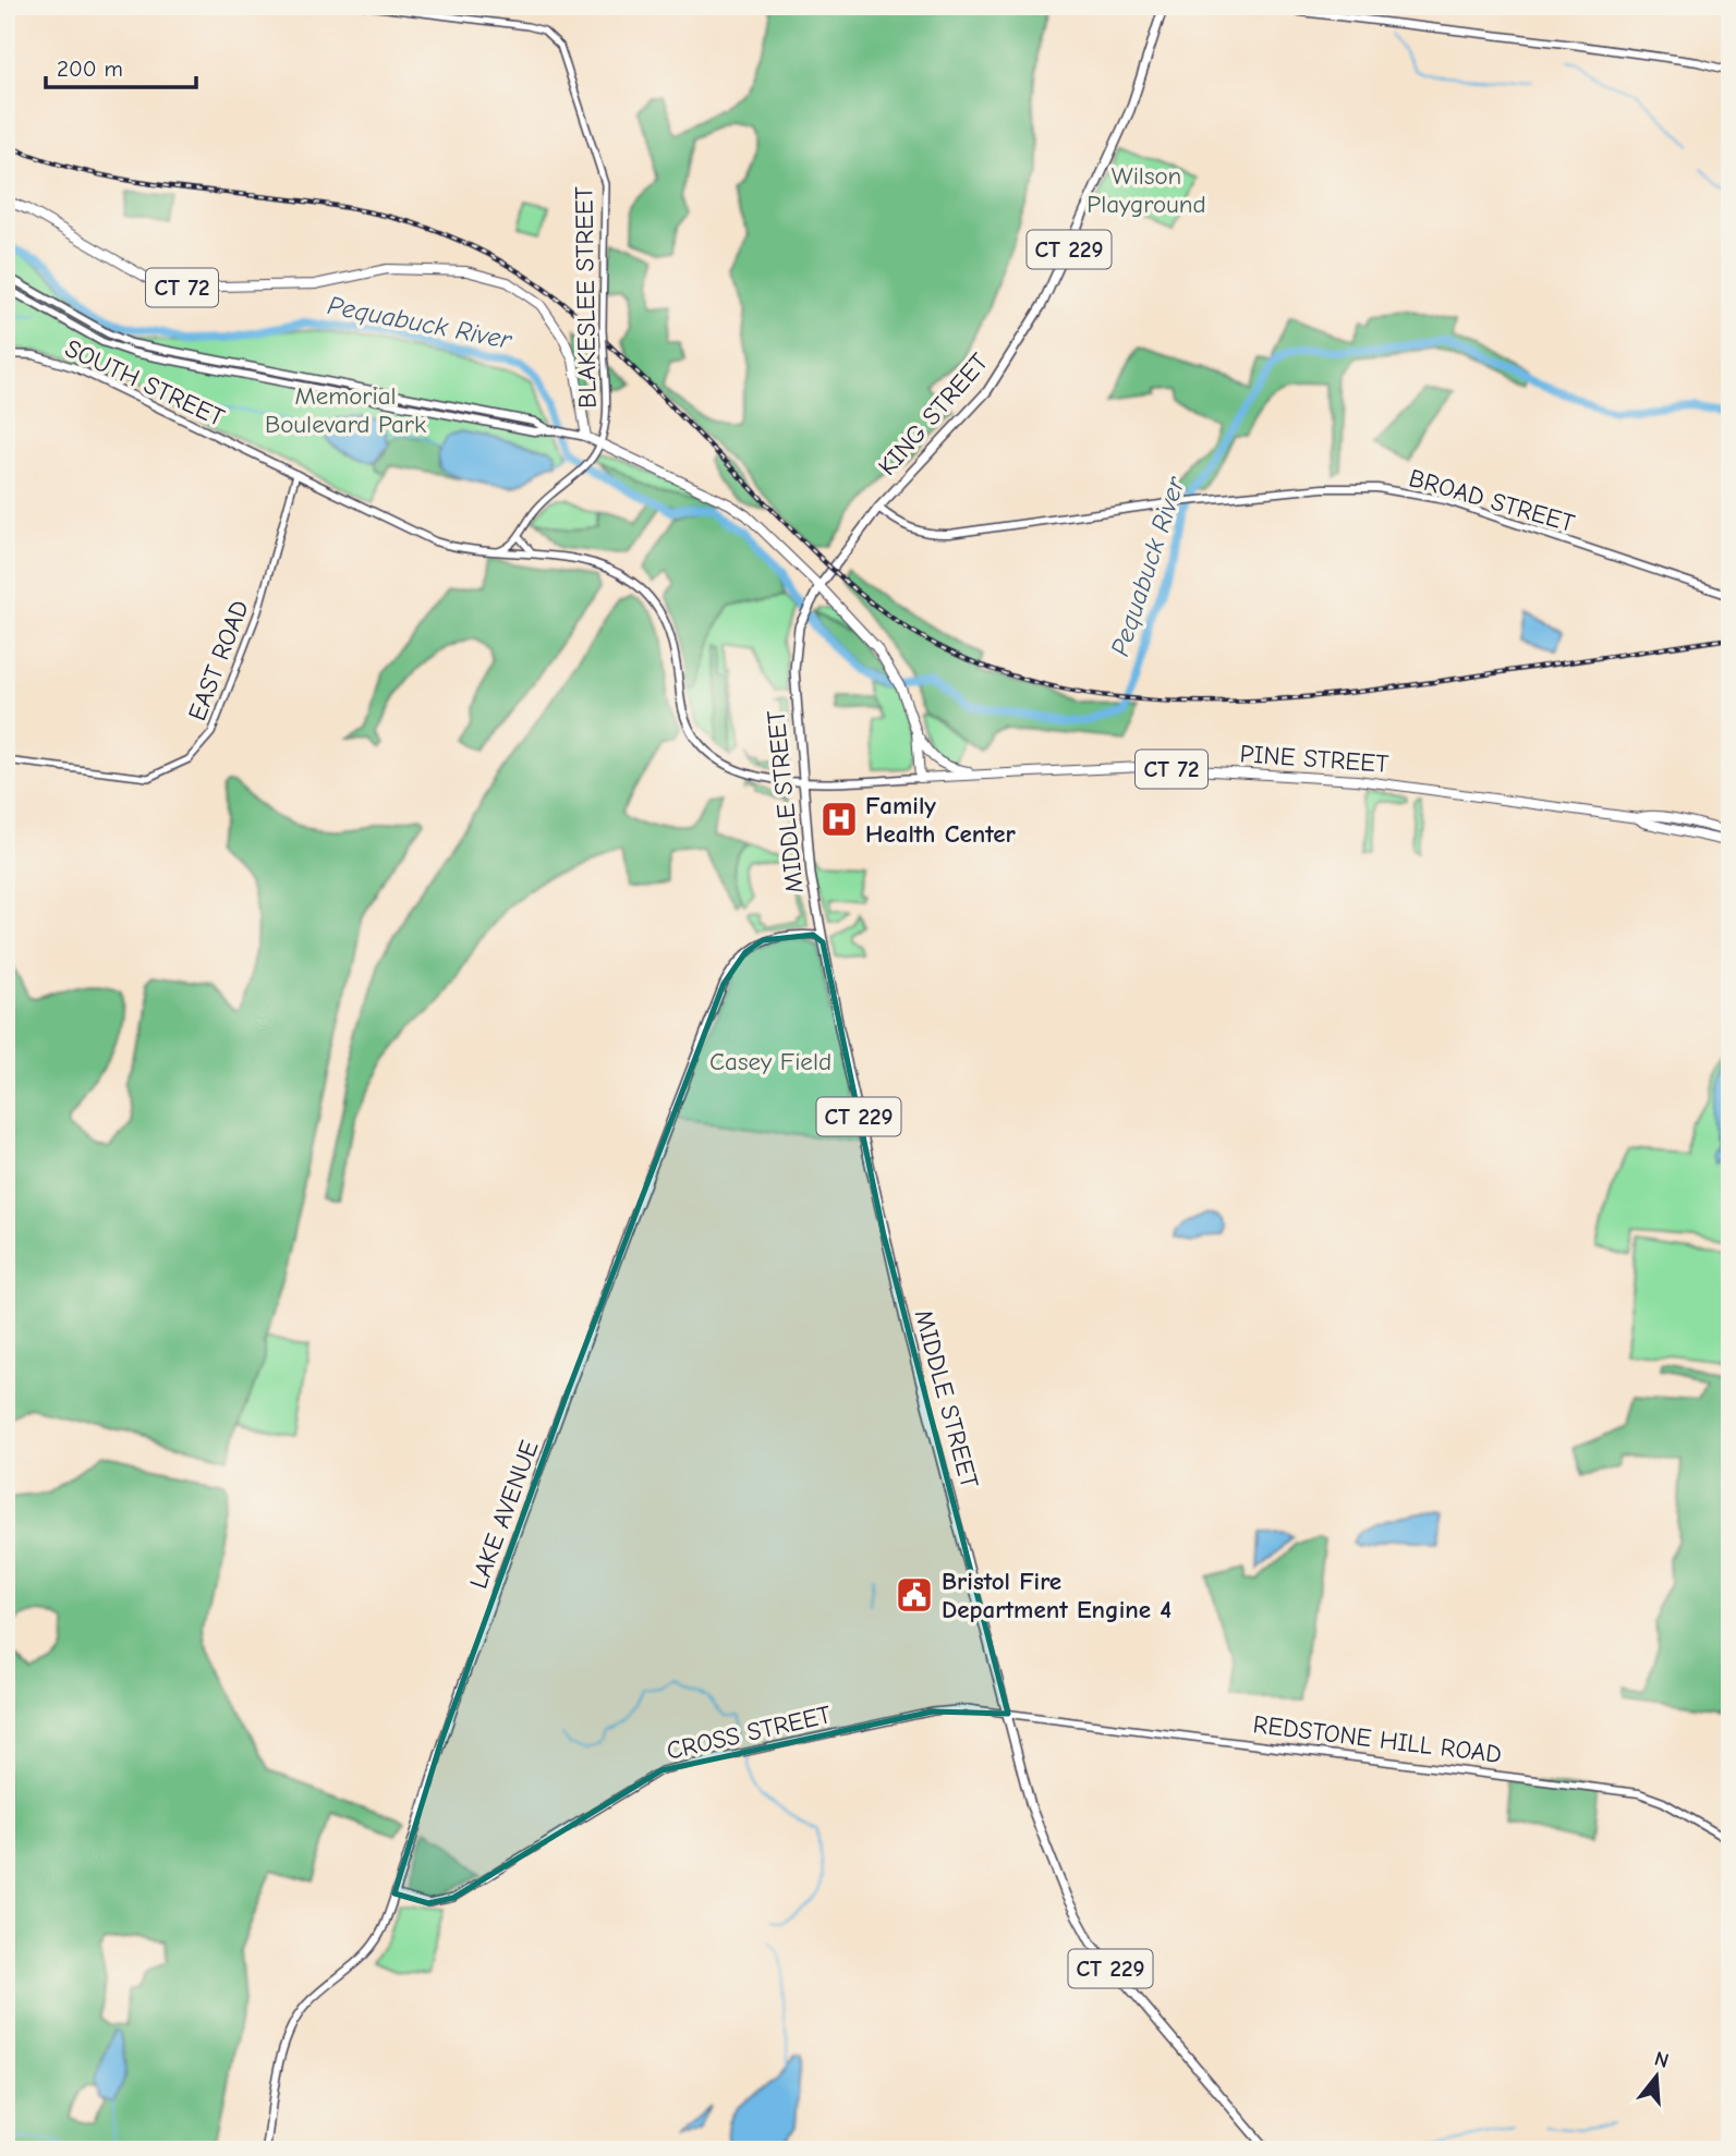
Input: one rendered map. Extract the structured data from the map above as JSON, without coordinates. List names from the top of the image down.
{
  "streets": {
    "highway": ["CT 72", "PINE STREET"],
    "main road": [
      "CT 229",
      "SOUTH STREET",
      "KING STREET",
      "BROAD STREET",
      "MIDDLE STREET",
      "LAKE AVENUE",
      "REDSTONE HILL ROAD"
    ],
    "street": ["BLAKESLEE STREET", "EAST ROAD", "CROSS STREET"]
  },
  "crossings": [
    ["CT 72", "BLAKESLEE STREET"],
    ["CT 72", "KING STREET"],
    ["CT 72", "PINE STREET"],
    ["CT 72", "MIDDLE STREET"],
    ["SOUTH STREET", "EAST ROAD"],
    ["SOUTH STREET", "PINE STREET"],
    ["KING STREET", "BROAD STREET"],
    ["KING STREET", "MIDDLE STREET"],
    ["PINE STREET", "MIDDLE STREET"],
    ["MIDDLE STREET", "LAKE AVENUE"],
    ["MIDDLE STREET", "CROSS STREET"],
    ["MIDDLE STREET", "REDSTONE HILL ROAD"],
    ["LAKE AVENUE", "CROSS STREET"],
    ["CROSS STREET", "REDSTONE HILL ROAD"]
  ],
  "water": ["Pequabuck River"],
  "parks": ["Wilson Playground", "Memorial Boulevard Park", "Casey Field"],
  "places": {
    "hospital": ["Family Health Center"],
    "public building": ["Bristol Fire Department Engine 4"]
  },
  "scale_bar": "200 m",
  "north": "top"
}
